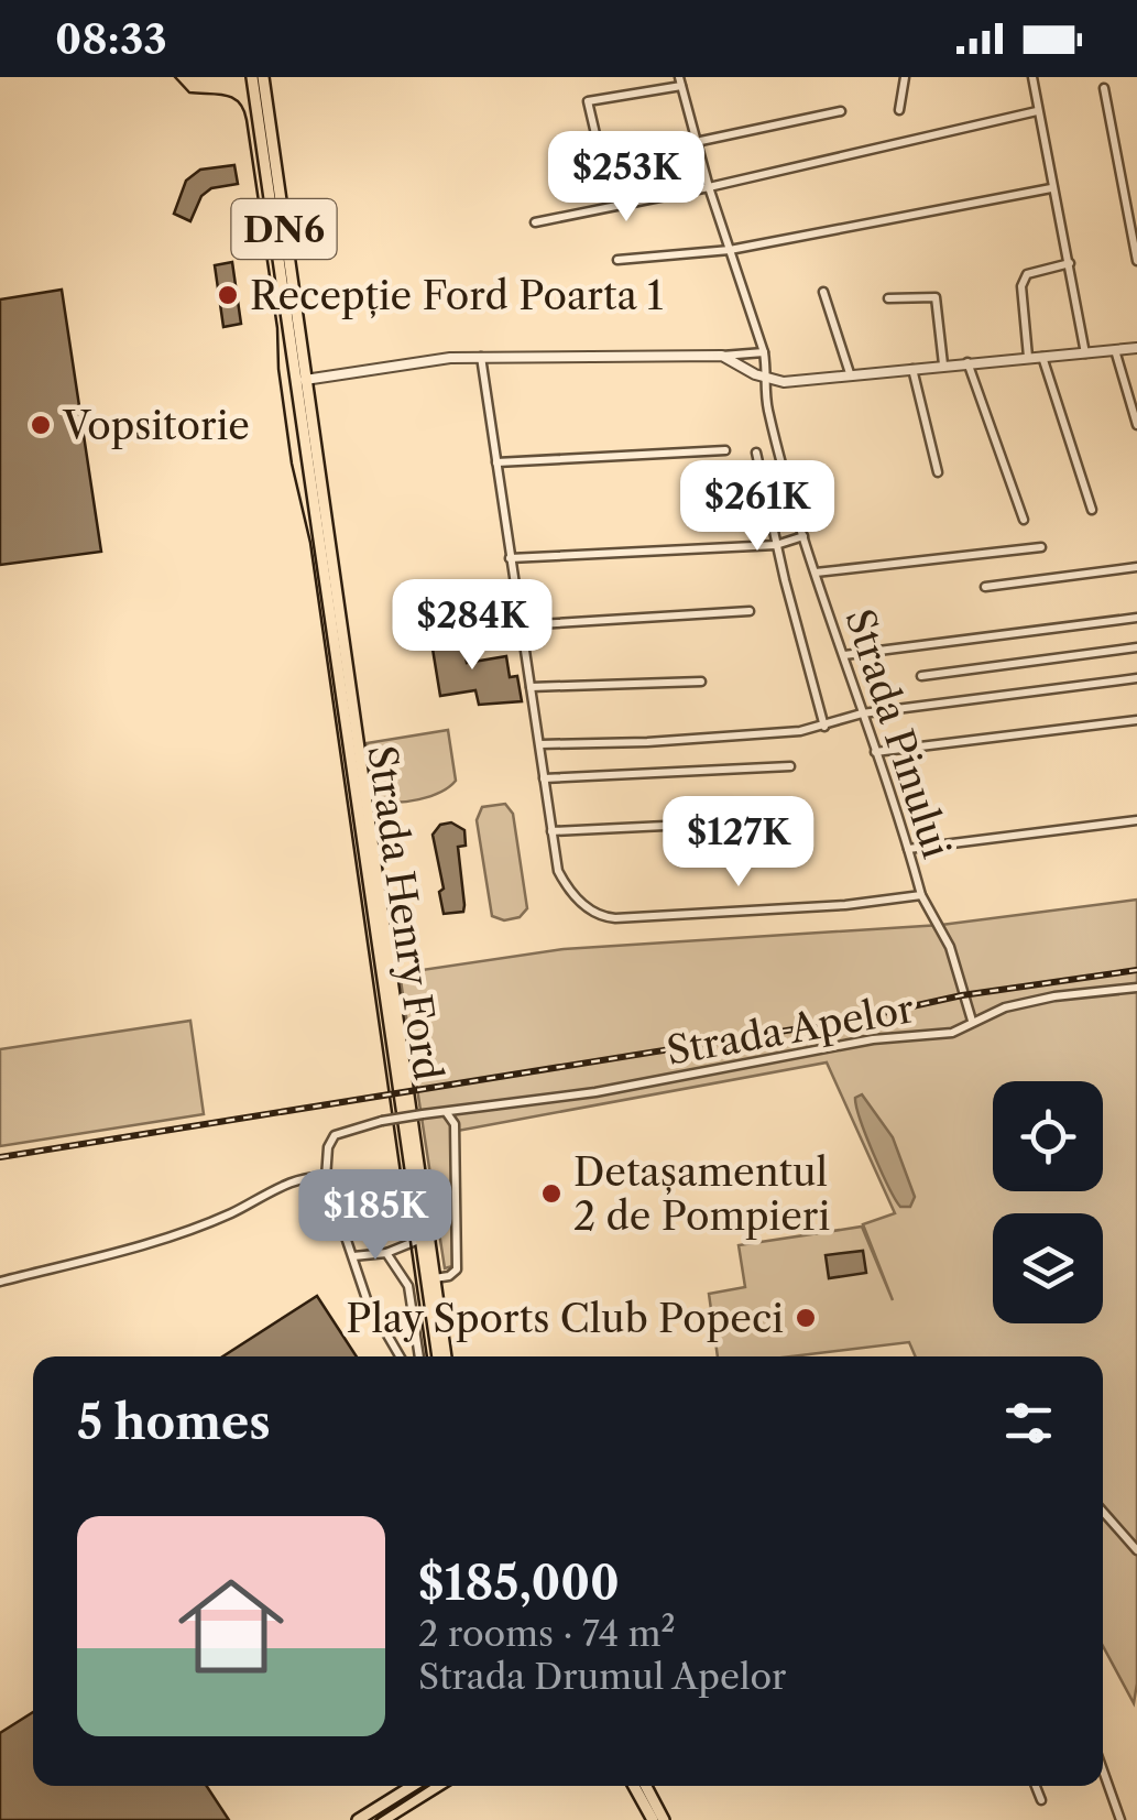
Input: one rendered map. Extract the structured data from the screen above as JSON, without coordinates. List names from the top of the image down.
{
  "streets": {
    "main road": ["DN6", "Strada Henry Ford"],
    "street": ["Strada Pinului", "Strada Apelor"]
  },
  "crossings": [
    ["Strada Pinului", "Strada Apelor"]
  ],
  "places": [
    "Recepție Ford Poarta 1",
    "Vopsitorie",
    "Detașamentul 2 de Pompieri",
    "Play Sports Club Popeci"
  ],
  "page": {
    "status": "08:33",
    "price": [
      "$253K",
      "$261K",
      "$284K",
      "$127K",
      "$185K"
    ],
    "heading": "5 homes",
    "list": [
      {
        "name": "$185,000",
        "note": "2 rooms · 74 m² · Strada Drumul Apelor"
      }
    ]
  }
}
